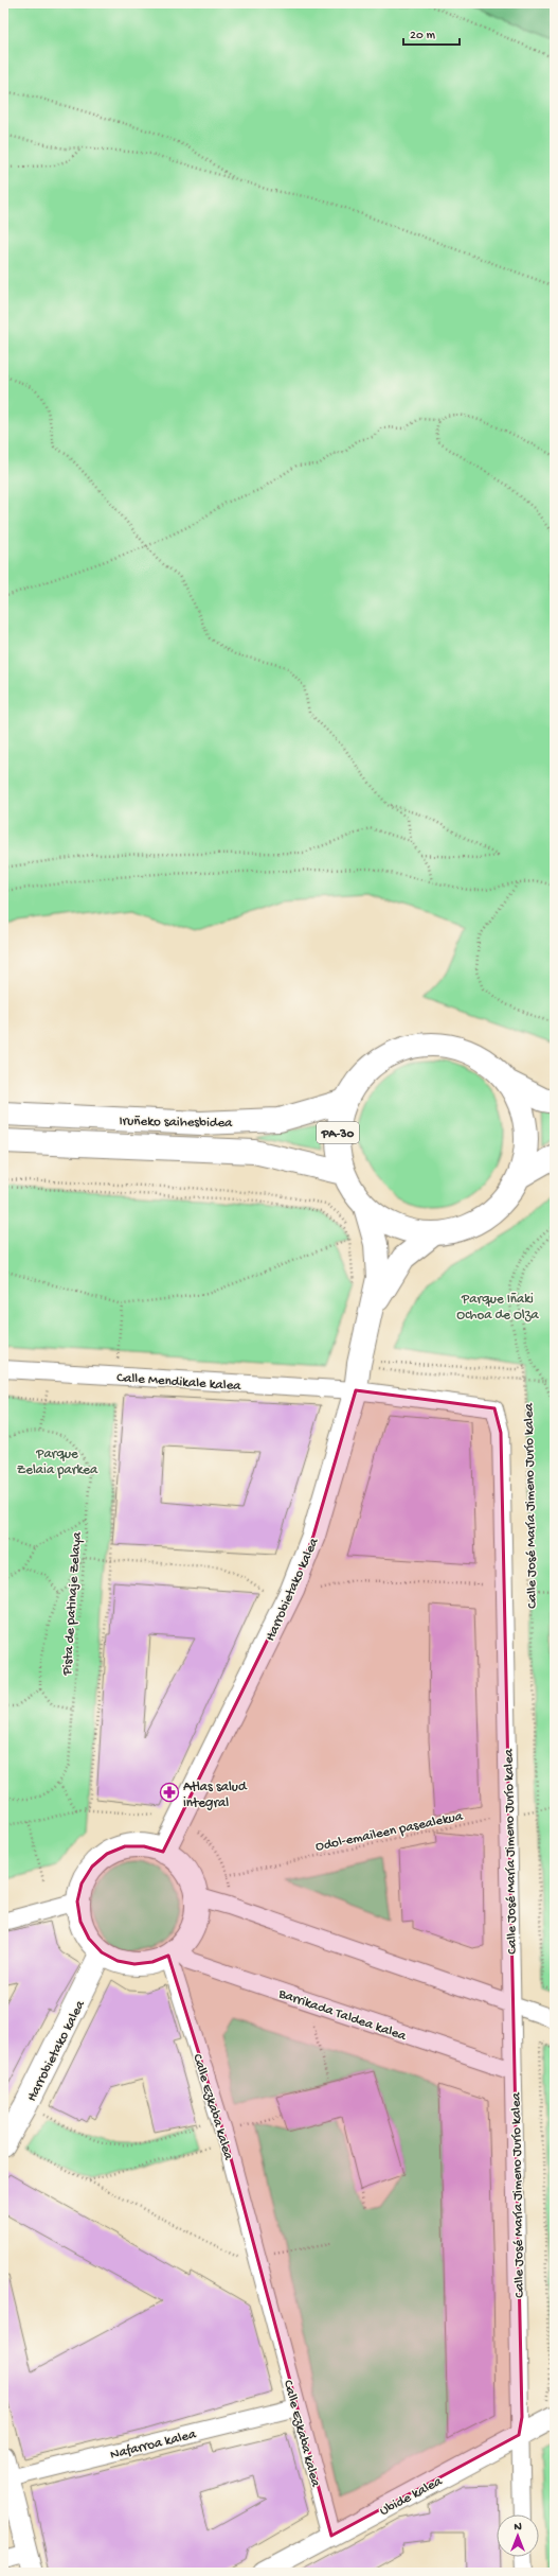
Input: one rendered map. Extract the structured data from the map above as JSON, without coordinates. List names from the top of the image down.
{
  "streets": {
    "main road": ["Iruñeko saihesbidea", "PA-30", "Harrobietako kalea"],
    "street": [
      "Calle Mendikale kalea",
      "Calle José María Jimeno Jurío kalea",
      "Barrikada Taldea kalea",
      "Calle Ezkaba kalea",
      "Nafarroa kalea",
      "Ubide kalea"
    ],
    "path": ["Pista de patinaje Zelaya", "Odol-emaileen pasealekua"]
  },
  "crossings": [
    ["Iruñeko saihesbidea", "PA-30"],
    ["PA-30", "Harrobietako kalea"],
    ["Calle Mendikale kalea", "Calle José María Jimeno Jurío kalea"],
    ["Calle Mendikale kalea", "Harrobietako kalea"],
    ["Calle José María Jimeno Jurío kalea", "Harrobietako kalea"],
    ["Calle José María Jimeno Jurío kalea", "Odol-emaileen pasealekua"],
    ["Calle José María Jimeno Jurío kalea", "Barrikada Taldea kalea"],
    ["Calle José María Jimeno Jurío kalea", "Ubide kalea"],
    ["Harrobietako kalea", "Barrikada Taldea kalea"],
    ["Harrobietako kalea", "Calle Ezkaba kalea"],
    ["Barrikada Taldea kalea", "Calle Ezkaba kalea"],
    ["Calle Ezkaba kalea", "Nafarroa kalea"],
    ["Calle Ezkaba kalea", "Ubide kalea"]
  ],
  "parks": ["Parque Iñaki Ochoa de Olza", "Parque Zelaia parkea"],
  "places": {
    "pharmacy": ["Atlas salud integral"]
  },
  "scale_bar": "20 m",
  "north": "top"
}
